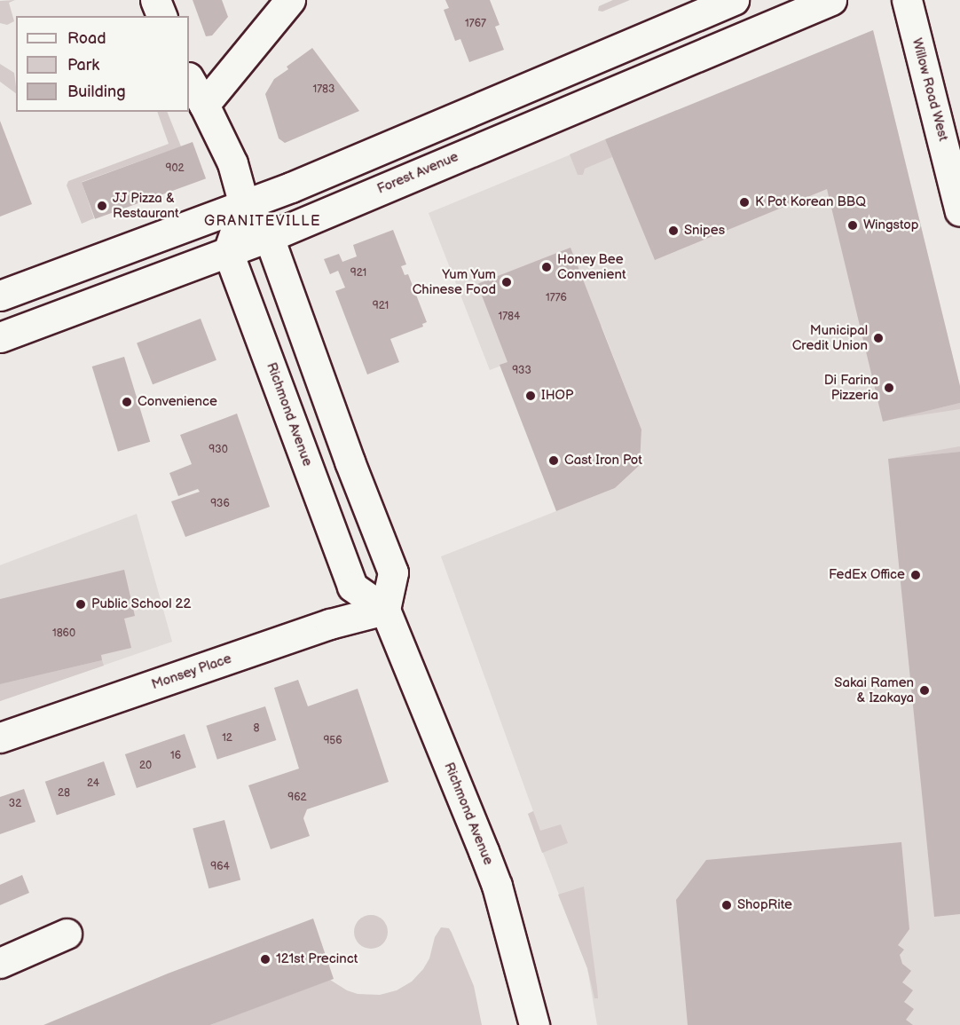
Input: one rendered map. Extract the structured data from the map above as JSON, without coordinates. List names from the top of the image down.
{
  "streets": {
    "main road": [
      "Willow Road West",
      "Forest Avenue",
      "Richmond Avenue",
      "Monsey Place"
    ]
  },
  "crossings": [
    ["Forest Avenue", "Richmond Avenue"],
    ["Richmond Avenue", "Monsey Place"]
  ],
  "districts": ["GRANITEVILLE"],
  "places": [
    "K Pot Korean BBQ",
    "JJ Pizza & Restaurant",
    "Wingstop",
    "Snipes",
    "Honey Bee Convenient",
    "Yum Yum Chinese Food",
    "Municipal Credit Union",
    "Di Farina Pizzeria",
    "IHOP",
    "Convenience",
    "Cast Iron Pot",
    "FedEx Office",
    "Public School 22",
    "Sakai Ramen & Izakaya",
    "ShopRite",
    "121st Precinct"
  ],
  "house_numbers": [
    "1767",
    "1783",
    "902",
    "921",
    "1776",
    "921",
    "1784",
    "933",
    "930",
    "936",
    "1860",
    "8",
    "12",
    "956",
    "16",
    "20",
    "24",
    "28",
    "962",
    "32",
    "964"
  ],
  "legend": ["Road", "Park", "Building"]
}
